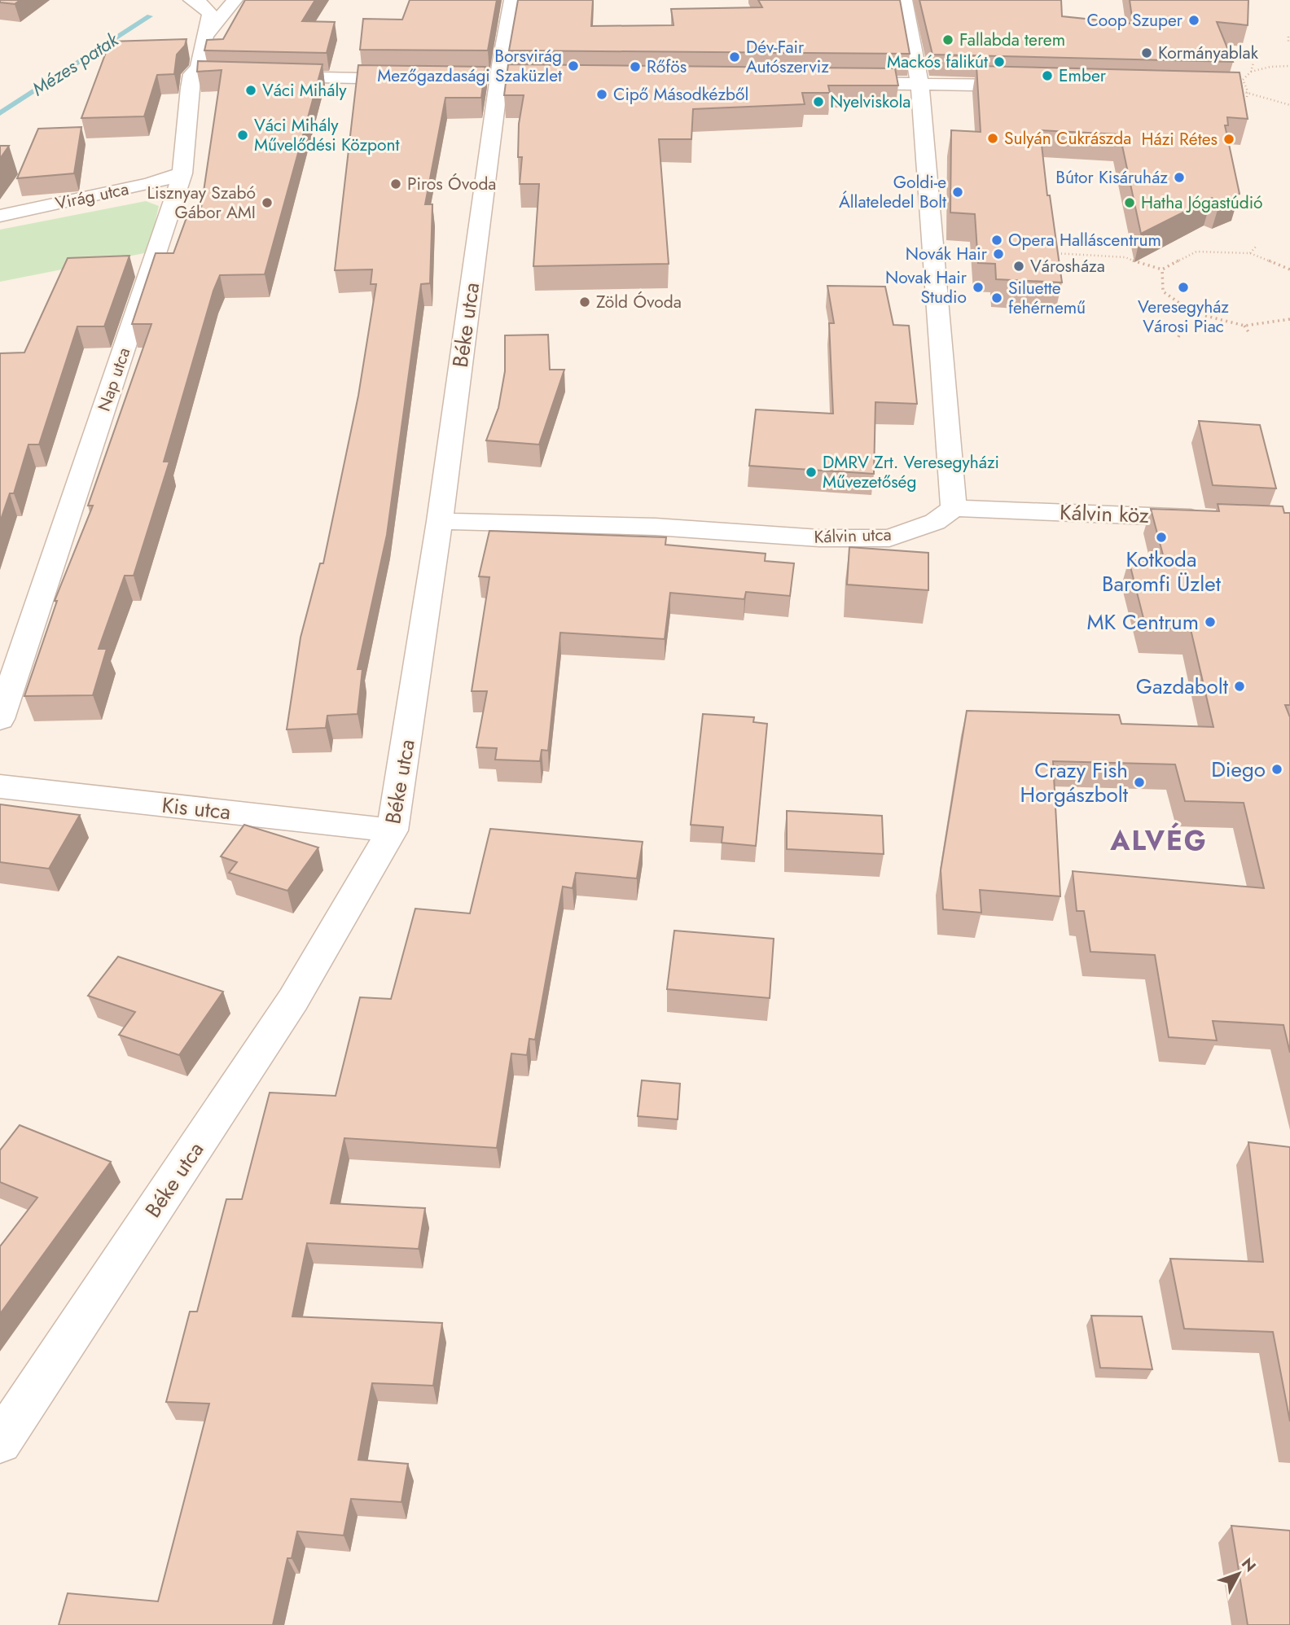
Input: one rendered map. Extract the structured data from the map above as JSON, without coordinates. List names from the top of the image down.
{
  "streets": {
    "street": [
      "Virág utca",
      "Béke utca",
      "Nap utca",
      "Kálvin köz",
      "Kálvin utca",
      "Kis utca"
    ]
  },
  "crossings": [
    ["Virág utca", "Nap utca"],
    ["Béke utca", "Kálvin utca"],
    ["Béke utca", "Kis utca"],
    ["Kálvin köz", "Kálvin utca"]
  ],
  "districts": ["ALVÉG"],
  "water": ["Mézes patak"],
  "places": [
    "Coop Szuper",
    "Fallabda terem",
    "Kormányablak",
    "Dév-Fair Autószerviz",
    "Mackós falikút",
    "Borsvirág Mezőgazdasági Szaküzlet",
    "Rőfös",
    "Ember",
    "Váci Mihály",
    "Cipő Másodkézből",
    "Nyelviskola",
    "Váci Mihály Művelődési Központ",
    "Sulyán Cukrászda",
    "Házi Rétes",
    "Bútor Kisáruház",
    "Piros Óvoda",
    "Goldi-e Állateledel Bolt",
    "Lisznyay Szabó Gábor AMI",
    "Hatha Jógastúdió",
    "Opera Halláscentrum",
    "Novák Hair",
    "Városháza",
    "Novak Hair Studio",
    "Veresegyház Városi Piac",
    "Siluette fehérnemű",
    "Zöld Óvoda",
    "DMRV Zrt. Veresegyházi Művezetőség",
    "Kotkoda Baromfi Üzlet",
    "MK Centrum",
    "Gazdabolt",
    "Diego",
    "Crazy Fish Horgászbolt"
  ],
  "north": "top right"
}
